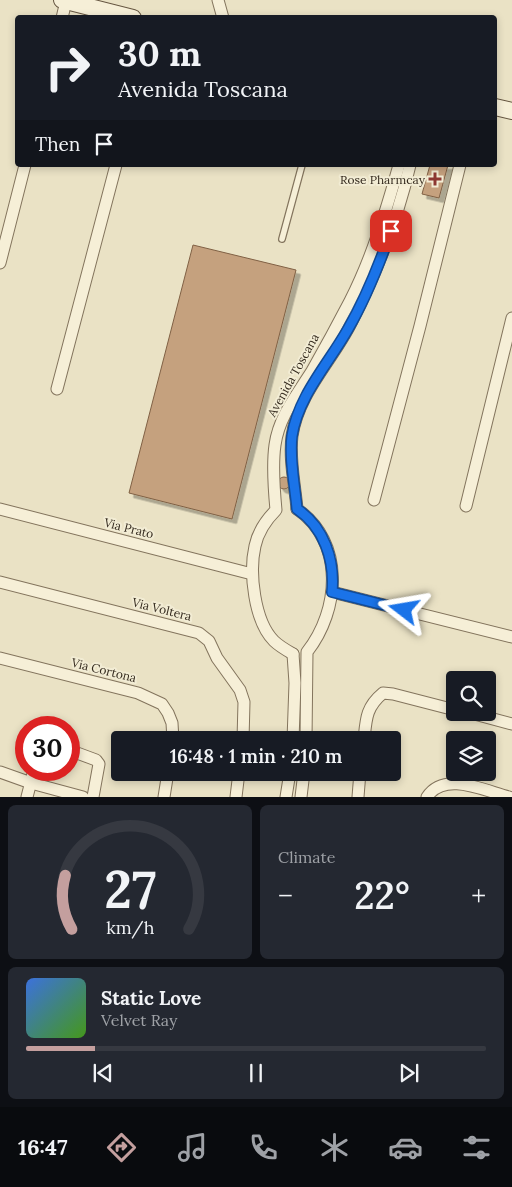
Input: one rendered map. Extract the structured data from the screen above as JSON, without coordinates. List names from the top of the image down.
{
  "streets": {
    "street": [
      "Avenida Toscana",
      "Via Prato",
      "Via Voltera",
      "Via Cortona"
    ]
  },
  "places": {
    "health": ["Rose Pharmcay"]
  },
  "page": {
    "turn": ["30 m", "Avenida Toscana"],
    "then": "Then",
    "limit": "30",
    "trip": "16:48 · 1 min · 210 m",
    "tile": "Climate",
    "heat": ["−", "22°", "+"],
    "song": ["Static Love", "Velvet Ray"],
    "tabs": "16:47",
    "gauge": ["27", "km/h"]
  }
}
